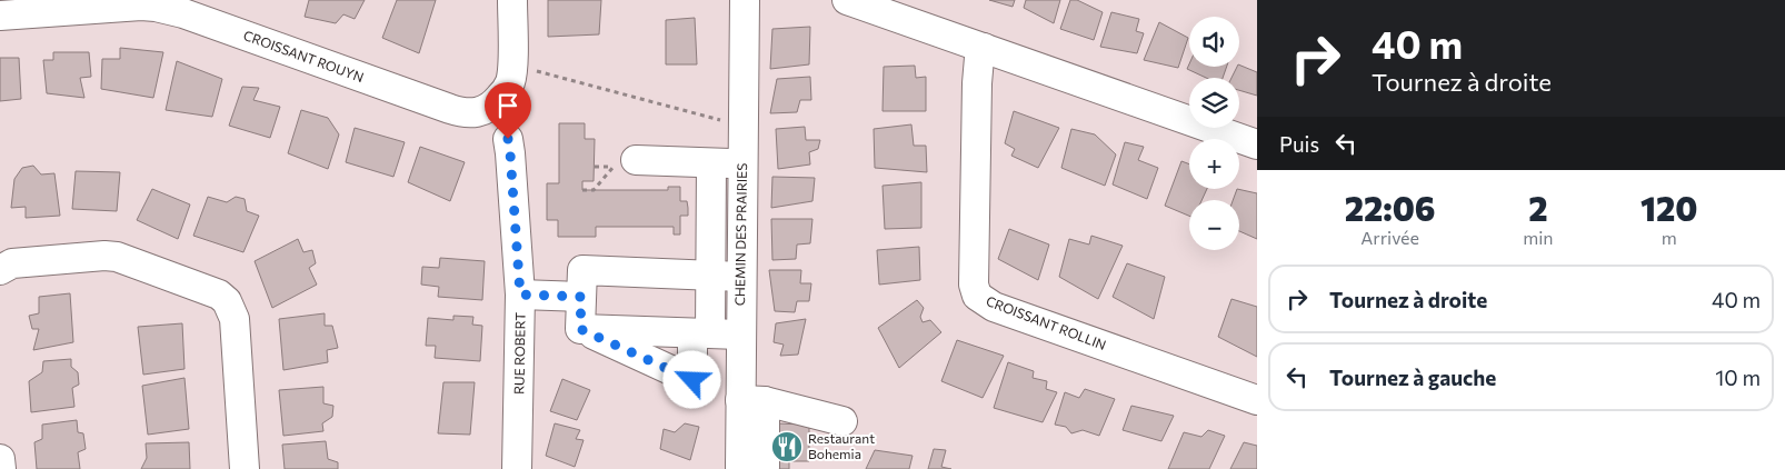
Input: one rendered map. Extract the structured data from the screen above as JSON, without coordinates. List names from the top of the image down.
{
  "streets": {
    "street": [
      "CROISSANT ROUYN",
      "CHEMIN DES PRAIRIES",
      "CROISSANT ROLLIN",
      "RUE ROBERT"
    ]
  },
  "places": {
    "restaurant": ["Restaurant Bohemia"]
  },
  "page": {
    "turn": ["40 m", "Tournez à droite"],
    "map_buttons": ["+", "−"],
    "then": "Puis",
    "eta": [
      "22:06",
      "Arrivée",
      "2",
      "min",
      "120",
      "m"
    ],
    "list": [
      {
        "name": "Tournez à droite",
        "value": "40 m"
      },
      {
        "name": "Tournez à gauche",
        "value": "10 m"
      }
    ]
  }
}
